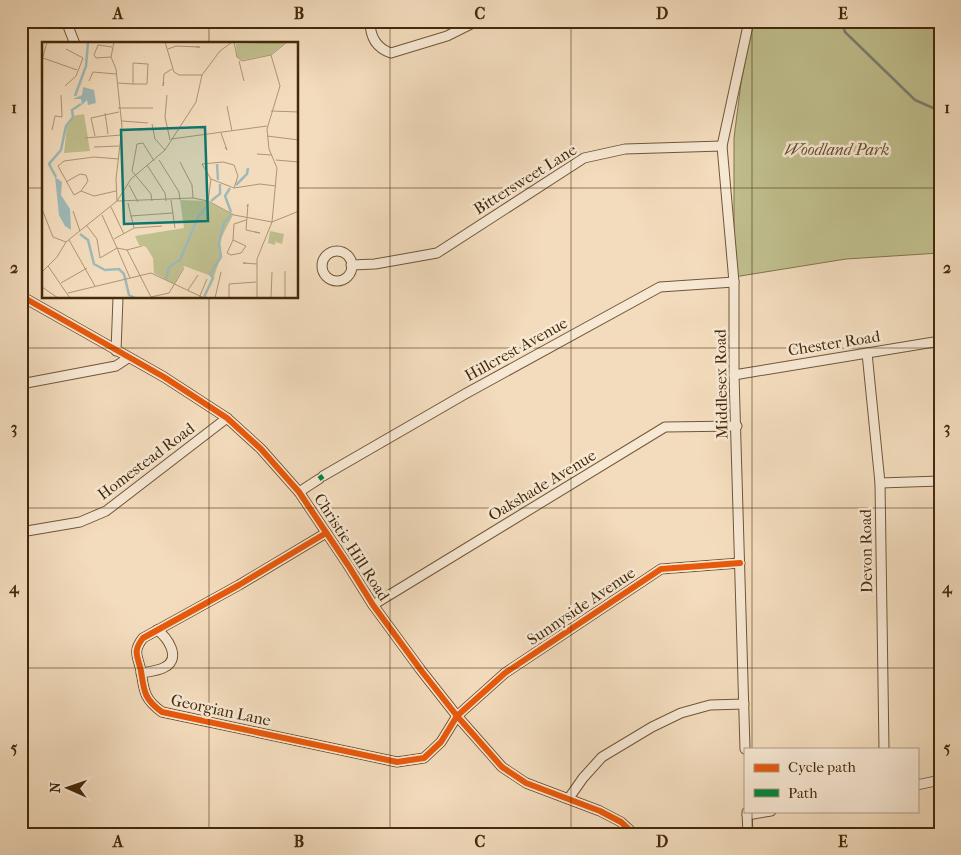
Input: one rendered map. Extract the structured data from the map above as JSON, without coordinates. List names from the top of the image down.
{
  "streets": {
    "street": [
      "Bittersweet Lane",
      "Chester Road",
      "Hillcrest Avenue",
      "Middlesex Road",
      "Homestead Road",
      "Oakshade Avenue",
      "Christie Hill Road",
      "Devon Road",
      "Sunnyside Avenue",
      "Georgian Lane"
    ]
  },
  "crossings": [
    ["Bittersweet Lane", "Middlesex Road"],
    ["Chester Road", "Middlesex Road"],
    ["Chester Road", "Devon Road"],
    ["Hillcrest Avenue", "Middlesex Road"],
    ["Hillcrest Avenue", "Christie Hill Road"],
    ["Middlesex Road", "Oakshade Avenue"],
    ["Middlesex Road", "Sunnyside Avenue"],
    ["Homestead Road", "Christie Hill Road"],
    ["Oakshade Avenue", "Christie Hill Road"],
    ["Christie Hill Road", "Sunnyside Avenue"],
    ["Christie Hill Road", "Georgian Lane"],
    ["Sunnyside Avenue", "Georgian Lane"]
  ],
  "parks": ["Woodland Park"],
  "legend": ["Cycle path", "Path"],
  "north": "left",
  "grid": {
    "columns": [
      "A",
      "B",
      "C",
      "D",
      "E"
    ],
    "rows": [
      "1",
      "2",
      "3",
      "4",
      "5"
    ]
  }
}
